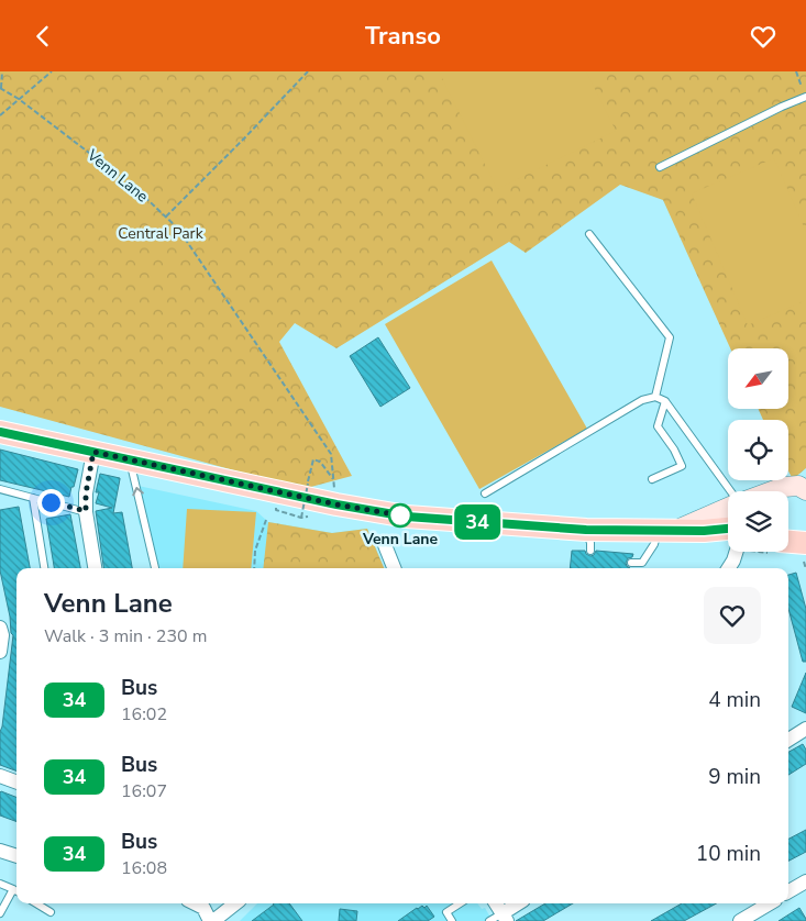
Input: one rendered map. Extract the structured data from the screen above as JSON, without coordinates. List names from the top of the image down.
{
  "streets": {
    "path": ["Venn Lane"]
  },
  "parks": ["Central Park"],
  "places": ["Venn Lane"],
  "lines": ["bus line 34"],
  "north": "bottom left",
  "page": {
    "header": "Transo",
    "on_map": "34",
    "heading": ["Venn Lane", "Walk · 3 min · 230 m"],
    "list": [
      {
        "mark": "34",
        "name": "Bus",
        "note": "16:02",
        "value": "4 min"
      },
      {
        "mark": "34",
        "name": "Bus",
        "note": "16:07",
        "value": "9 min"
      },
      {
        "mark": "34",
        "name": "Bus",
        "note": "16:08",
        "value": "10 min"
      }
    ]
  }
}
